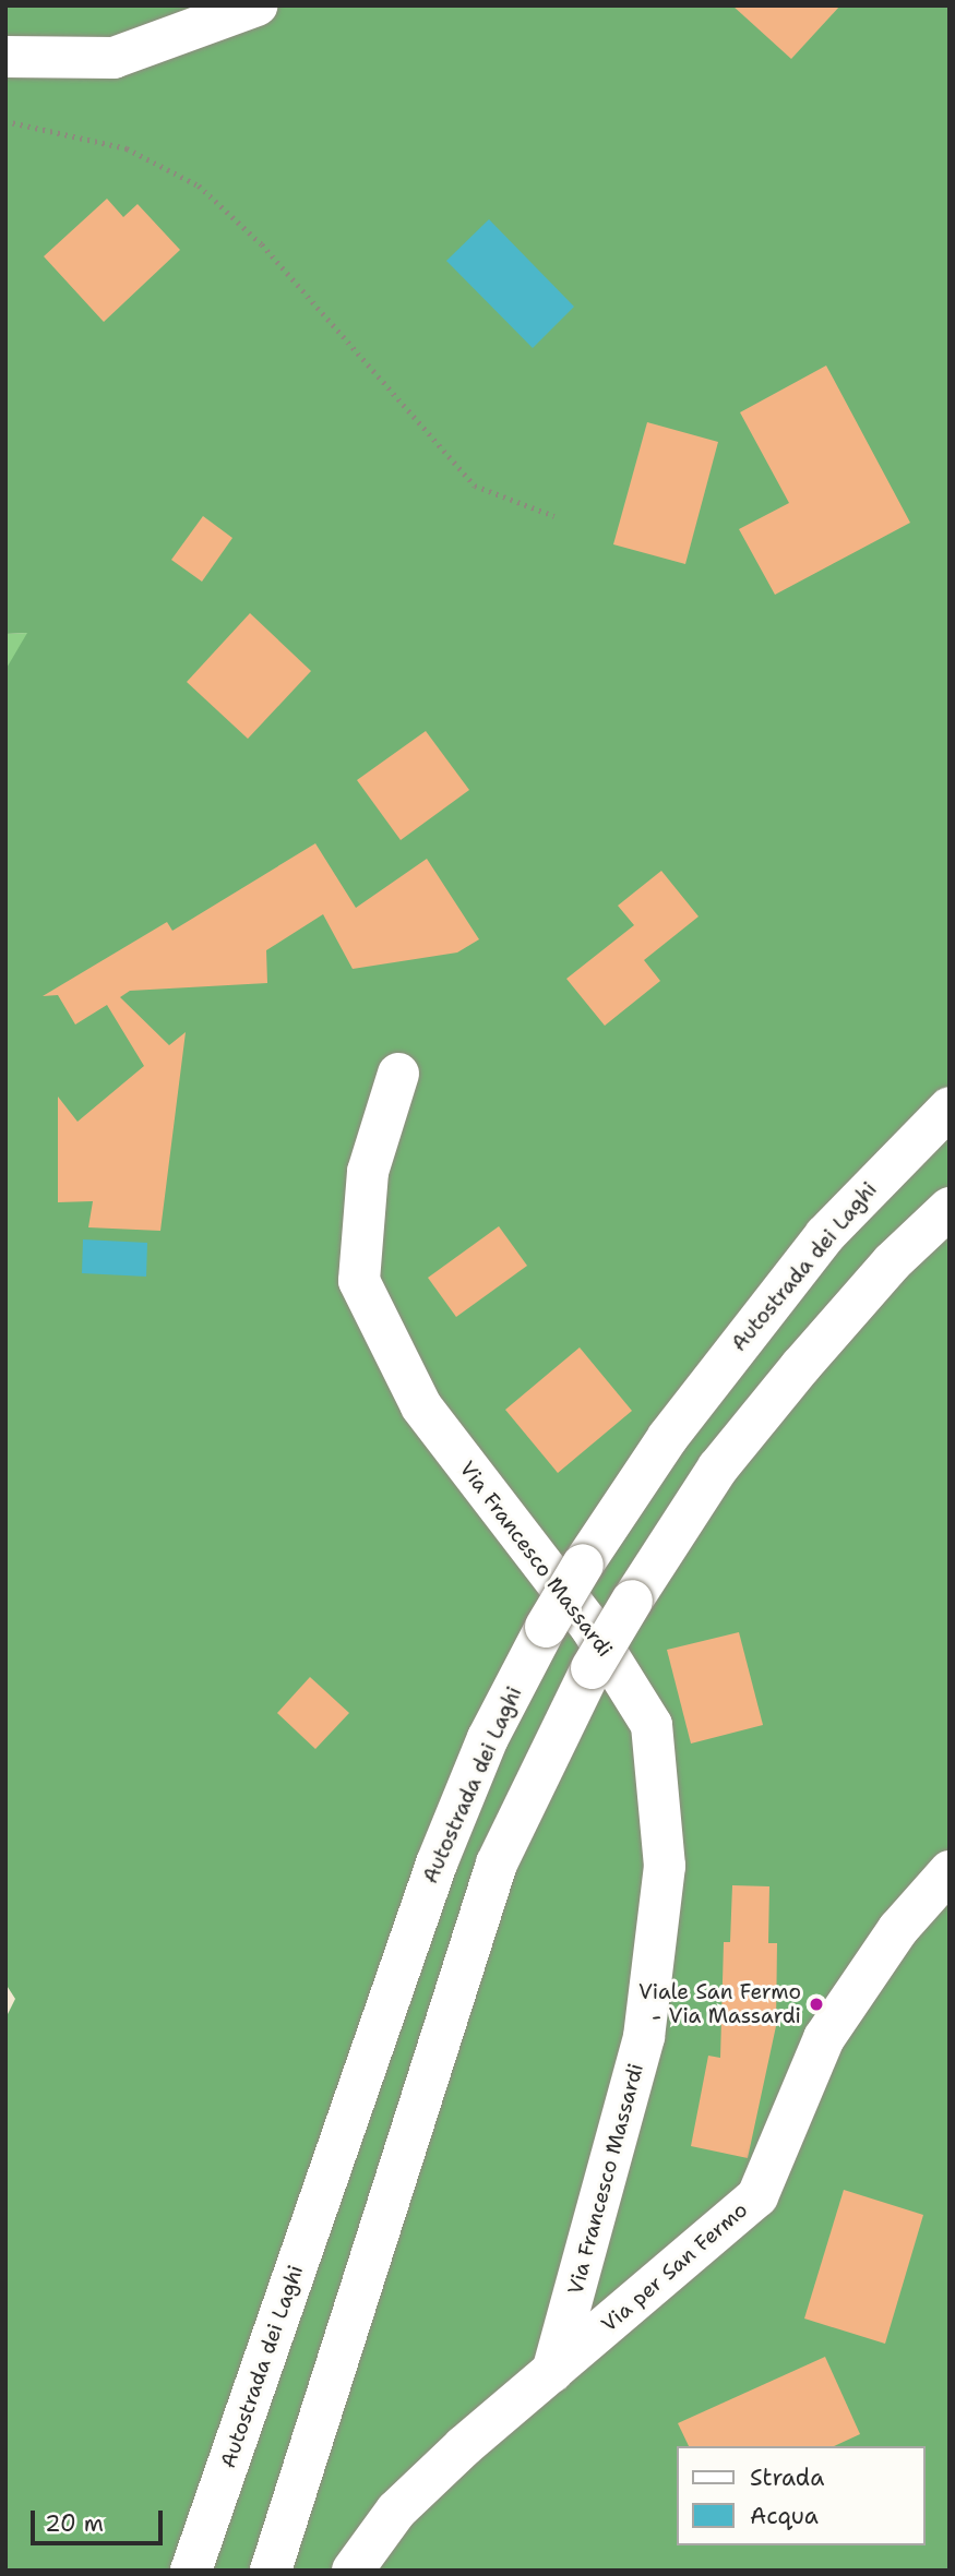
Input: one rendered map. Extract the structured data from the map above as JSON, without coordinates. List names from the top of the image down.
{
  "streets": {
    "main road": ["Autostrada dei Laghi", "Via Francesco Massardi", "Via per San Fermo"]
  },
  "crossings": [
    ["Via Francesco Massardi", "Via per San Fermo"]
  ],
  "places": ["Viale San Fermo - Via Massardi"],
  "legend": ["Strada", "Acqua"],
  "scale_bar": "20 m"
}
